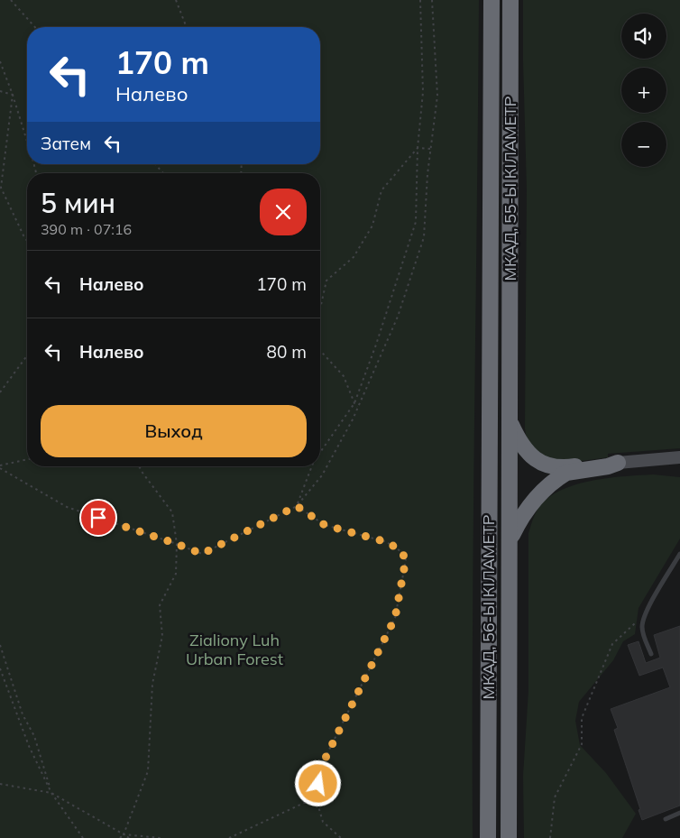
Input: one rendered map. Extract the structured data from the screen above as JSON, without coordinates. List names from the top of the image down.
{
  "streets": {
    "highway": ["МКАД, 55-Ы КІЛАМЕТР", "МКАД, 56-Ы КІЛАМЕТР"]
  },
  "crossings": [
    ["МКАД, 55-Ы КІЛАМЕТР", "МКАД, 56-Ы КІЛАМЕТР"]
  ],
  "parks": ["Zialiony Luh Urban Forest"],
  "page": {
    "map_buttons": ["+", "−"],
    "turn": ["170 m", "Налево"],
    "then": "Затем",
    "heading": ["5 мин", "390 m · 07:16"],
    "list": [
      {
        "name": "Налево",
        "value": "170 m"
      },
      {
        "name": "Налево",
        "value": "80 m"
      }
    ],
    "buttons": "Выход"
  }
}
